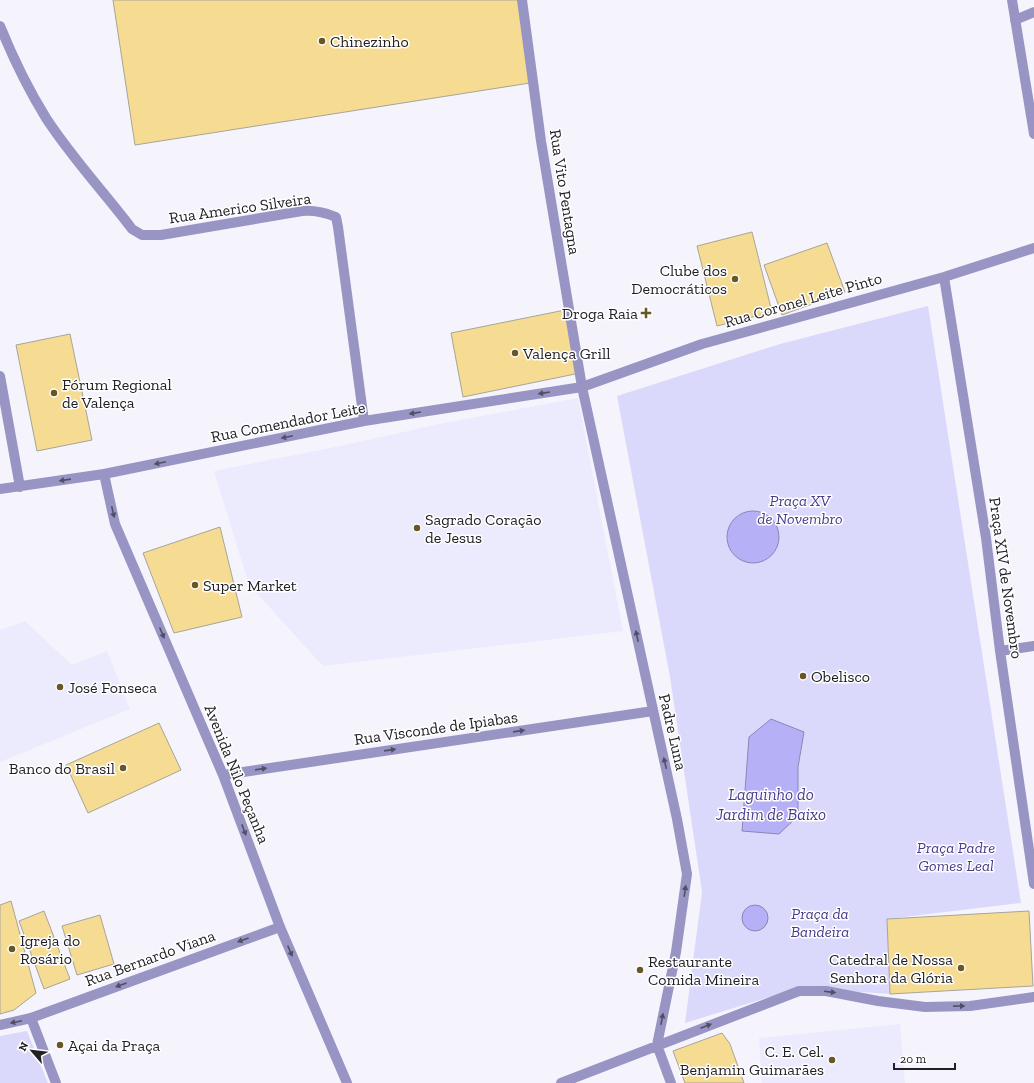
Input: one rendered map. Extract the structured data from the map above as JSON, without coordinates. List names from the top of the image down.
{
  "streets": {
    "street": [
      "Rua Vito Pentagna",
      "Rua Americo Silveira",
      "Rua Coronel Leite Pinto",
      "Rua Comendador Leite",
      "Praça XIV de Novembro",
      "Rua Visconde de Ipiabas",
      "Padre Luna",
      "Avenida Nilo Peçanha",
      "Rua Bernardo Viana"
    ]
  },
  "crossings": [
    ["Rua Vito Pentagna", "Rua Coronel Leite Pinto"],
    ["Rua Vito Pentagna", "Rua Comendador Leite"],
    ["Rua Vito Pentagna", "Padre Luna"],
    ["Rua Americo Silveira", "Rua Comendador Leite"],
    ["Rua Coronel Leite Pinto", "Rua Comendador Leite"],
    ["Rua Coronel Leite Pinto", "Praça XIV de Novembro"],
    ["Rua Coronel Leite Pinto", "Padre Luna"],
    ["Rua Comendador Leite", "Padre Luna"],
    ["Rua Comendador Leite", "Avenida Nilo Peçanha"],
    ["Rua Visconde de Ipiabas", "Padre Luna"],
    ["Rua Visconde de Ipiabas", "Avenida Nilo Peçanha"],
    ["Avenida Nilo Peçanha", "Rua Bernardo Viana"]
  ],
  "one_way": [
    "Rua Comendador Leite",
    "Rua Visconde de Ipiabas",
    "Padre Luna",
    "Avenida Nilo Peçanha",
    "Rua Bernardo Viana"
  ],
  "water": ["Laguinho do Jardim de Baixo"],
  "parks": ["Praça XV de Novembro", "Praça Padre Gomes Leal", "Praça da Bandeira"],
  "places": {
    "other": [
      "Chinezinho",
      "Clube dos Democráticos",
      "Valença Grill",
      "Fórum Regional de Valença",
      "Sagrado Coração de Jesus",
      "Super Market",
      "Obelisco",
      "José Fonseca",
      "Banco do Brasil",
      "Igreja do Rosário",
      "Catedral de Nossa Senhora da Glória",
      "Restaurante Comida Mineira",
      "Açai da Praça",
      "C. E. Cel. Benjamin Guimarães"
    ],
    "health": ["Droga Raia"]
  },
  "scale_bar": "20 m",
  "north": "top left"
}
